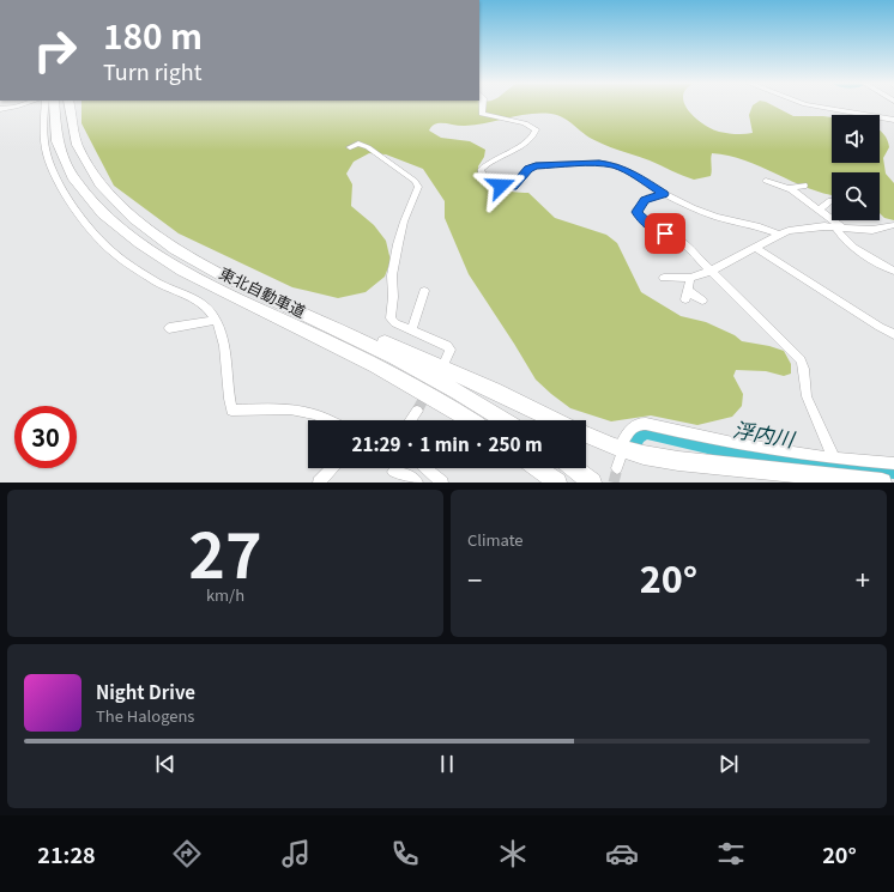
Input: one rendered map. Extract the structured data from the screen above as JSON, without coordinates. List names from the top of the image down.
{
  "streets": {
    "highway": ["東北自動車道"]
  },
  "water": ["浮内川"],
  "page": {
    "turn": ["180 m", "Turn right"],
    "limit": "30",
    "trip": "21:29 · 1 min · 250 m",
    "tile": [
      ["27", "km/h"],
      "Climate"
    ],
    "heat": ["−", "20°", "+"],
    "song": ["Night Drive", "The Halogens"],
    "tabs": ["21:28", "20°"]
  }
}
